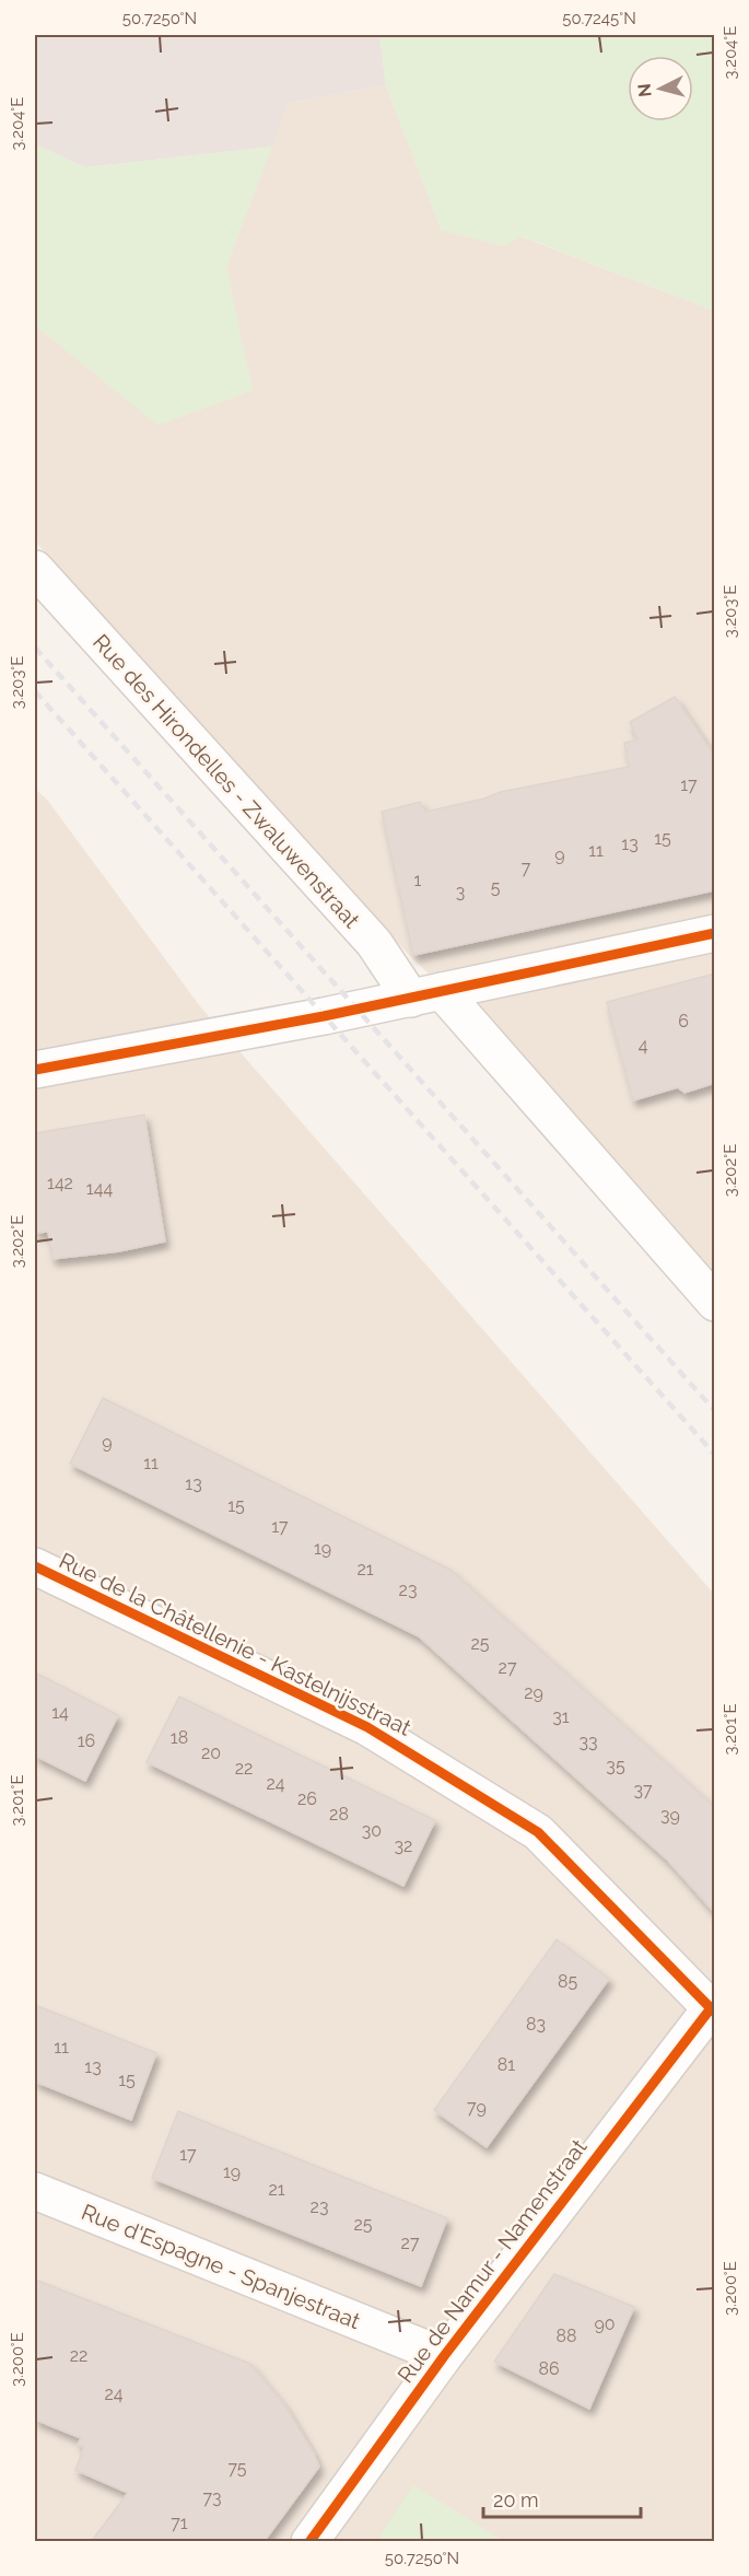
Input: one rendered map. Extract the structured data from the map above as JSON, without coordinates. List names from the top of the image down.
{
  "streets": {
    "street": [
      "Rue des Hirondelles - Zwaluwenstraat",
      "Rue de la Châtellenie - Kastelnijsstraat",
      "Rue de Namur - Namenstraat",
      "Rue d'Espagne - Spanjestraat"
    ]
  },
  "crossings": [
    ["Rue de la Châtellenie - Kastelnijsstraat", "Rue de Namur - Namenstraat"],
    ["Rue de Namur - Namenstraat", "Rue d'Espagne - Spanjestraat"]
  ],
  "house_numbers": [
    "17",
    "15",
    "13",
    "11",
    "9",
    "7",
    "1",
    "5",
    "3",
    "6",
    "4",
    "142",
    "144",
    "9",
    "11",
    "13",
    "15",
    "17",
    "19",
    "21",
    "23",
    "25",
    "27",
    "29",
    "14",
    "31",
    "18",
    "16",
    "33",
    "20",
    "35",
    "22",
    "24",
    "37",
    "26",
    "28",
    "39",
    "30",
    "32",
    "85",
    "83",
    "11",
    "81",
    "13",
    "15",
    "79",
    "17",
    "19",
    "21",
    "23",
    "25",
    "27",
    "90",
    "88",
    "22",
    "86",
    "24",
    "75",
    "73",
    "71"
  ],
  "scale_bar": "20 m",
  "north": "left",
  "coordinates": [
    "50.7250°N",
    "50.7245°N",
    "3.204°E",
    "3.203°E",
    "3.202°E",
    "3.201°E",
    "3.200°E"
  ]
}
